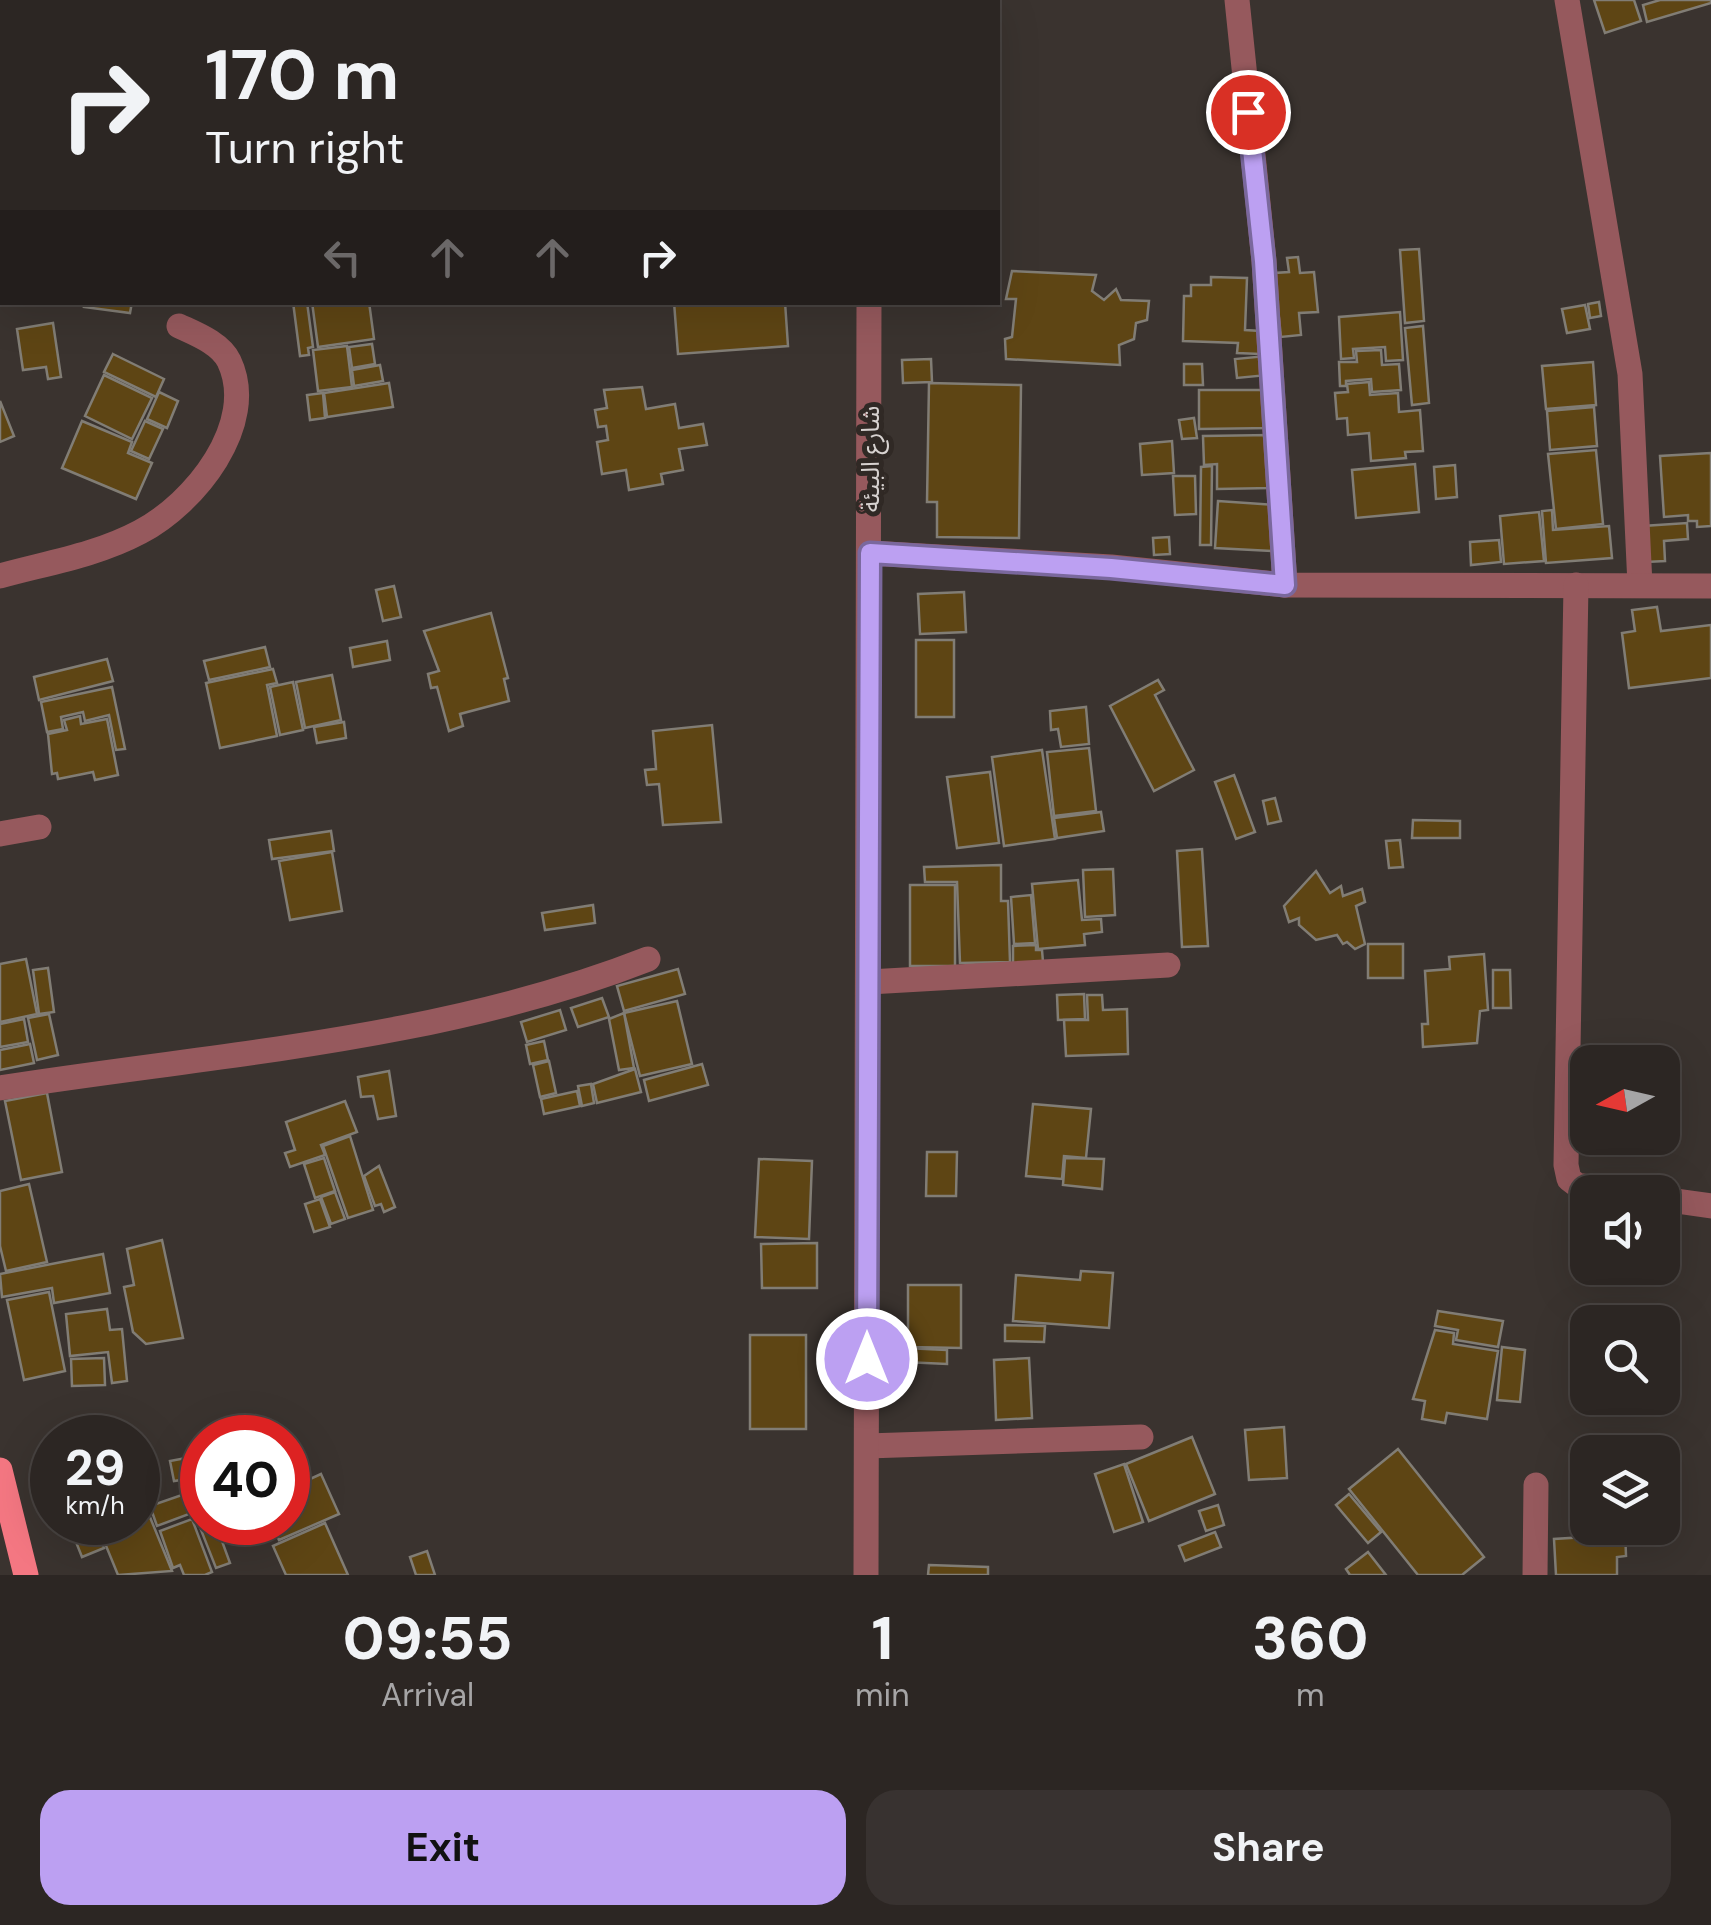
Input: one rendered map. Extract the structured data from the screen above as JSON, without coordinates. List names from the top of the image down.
{
  "streets": {
    "street": ["شارع البيئة"]
  },
  "north": "left",
  "page": {
    "turn": ["170 m", "Turn right"],
    "speed": "29 km/h",
    "limit": "40",
    "eta": [
      "09:55",
      "Arrival",
      "1",
      "min",
      "360",
      "m"
    ],
    "buttons": ["Exit", "Share"]
  }
}
